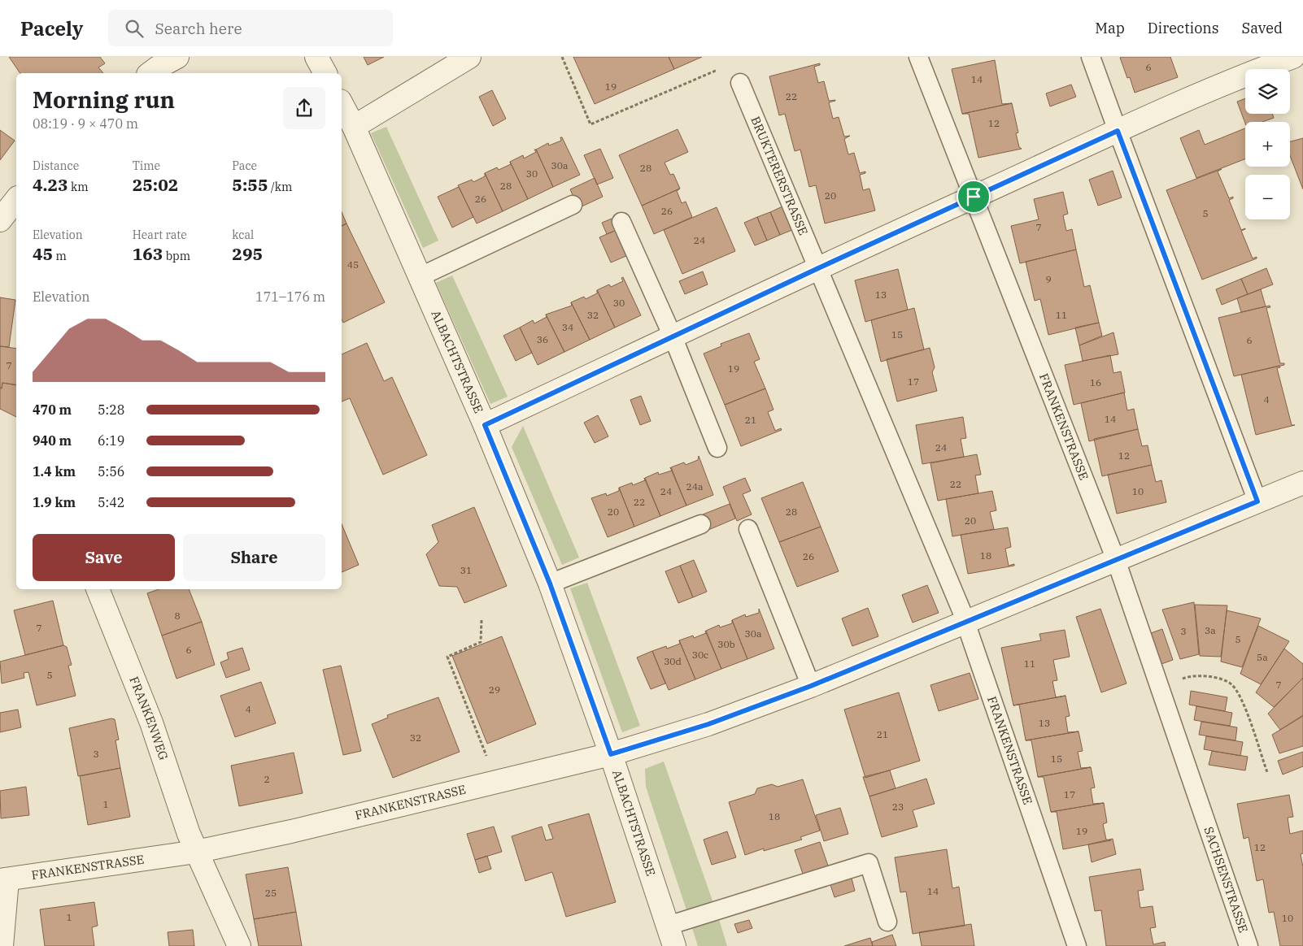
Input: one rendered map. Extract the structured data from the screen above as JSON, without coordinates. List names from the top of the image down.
{
  "streets": {
    "street": ["ALBACHTSTRASSE", "FRANKENSTRASSE", "FRANKENWEG"],
    "lane": ["BRUKTERERSTRASSE", "SACHSENSTRASSE"]
  },
  "crossings": [
    ["BRUKTERERSTRASSE", "FRANKENSTRASSE"],
    ["ALBACHTSTRASSE", "FRANKENSTRASSE"],
    ["FRANKENSTRASSE", "FRANKENWEG"],
    ["FRANKENSTRASSE", "SACHSENSTRASSE"]
  ],
  "house_numbers": [
    "6",
    "14",
    "19",
    "22",
    "12",
    "30a",
    "28",
    "30",
    "28",
    "20",
    "26",
    "26",
    "5",
    "7",
    "24",
    "45",
    "9",
    "13",
    "30",
    "32",
    "11",
    "34",
    "15",
    "36",
    "6",
    "7",
    "19",
    "17",
    "16",
    "4",
    "14",
    "21",
    "24",
    "12",
    "22",
    "24a",
    "24",
    "10",
    "22",
    "20",
    "28",
    "20",
    "18",
    "26",
    "31",
    "8",
    "7",
    "3a",
    "3",
    "30a",
    "5",
    "30b",
    "6",
    "30c",
    "5a",
    "30d",
    "11",
    "5",
    "7",
    "29",
    "4",
    "13",
    "21",
    "32",
    "3",
    "15",
    "2",
    "17",
    "1",
    "23",
    "18",
    "19",
    "12",
    "14",
    "25",
    "1",
    "10"
  ],
  "page": {
    "header": "Pacely",
    "search": "Search here",
    "nav": ["Map", "Directions", "Saved"],
    "map_buttons": ["+", "−"],
    "heading": ["Morning run", "08:19 · 9 × 470 m"],
    "stats": [
      ["Distance", "4.23 km"],
      ["Time", "25:02"],
      ["Pace", "5:55 /km"],
      ["Elevation", "45 m"],
      ["Heart rate", "163 bpm"],
      ["kcal", "295"]
    ],
    "chart": ["Elevation", "171–176 m"],
    "list": [
      {
        "name": "470 m",
        "note": "5:28"
      },
      {
        "name": "940 m",
        "note": "6:19"
      },
      {
        "name": "1.4 km",
        "note": "5:56"
      },
      {
        "name": "1.9 km",
        "note": "5:42"
      }
    ],
    "buttons": ["Save", "Share"]
  }
}
